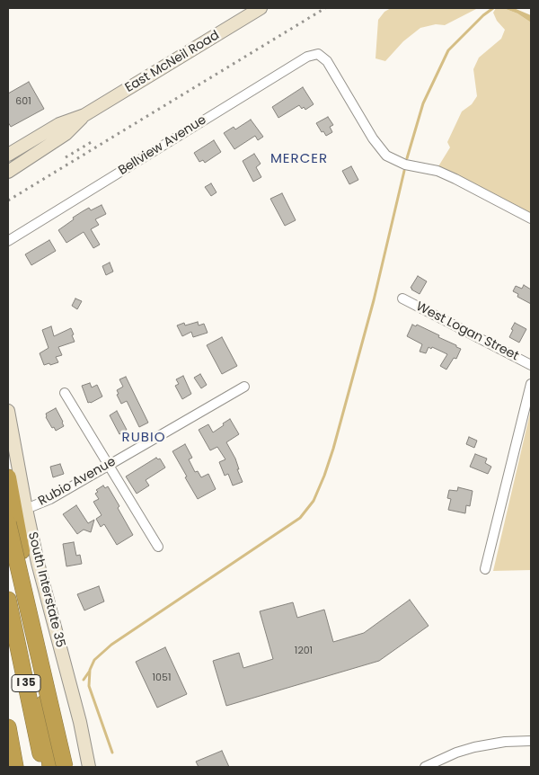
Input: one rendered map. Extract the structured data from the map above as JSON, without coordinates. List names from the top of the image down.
{
  "streets": {
    "highway": ["I 35"],
    "street": [
      "East McNeil Road",
      "Bellview Avenue",
      "West Logan Street",
      "Rubio Avenue",
      "South Interstate 35"
    ]
  },
  "crossings": [
    ["Rubio Avenue", "South Interstate 35"]
  ],
  "districts": ["MERCER", "RUBIO"],
  "house_numbers": ["601", "1201", "1051"]
}
